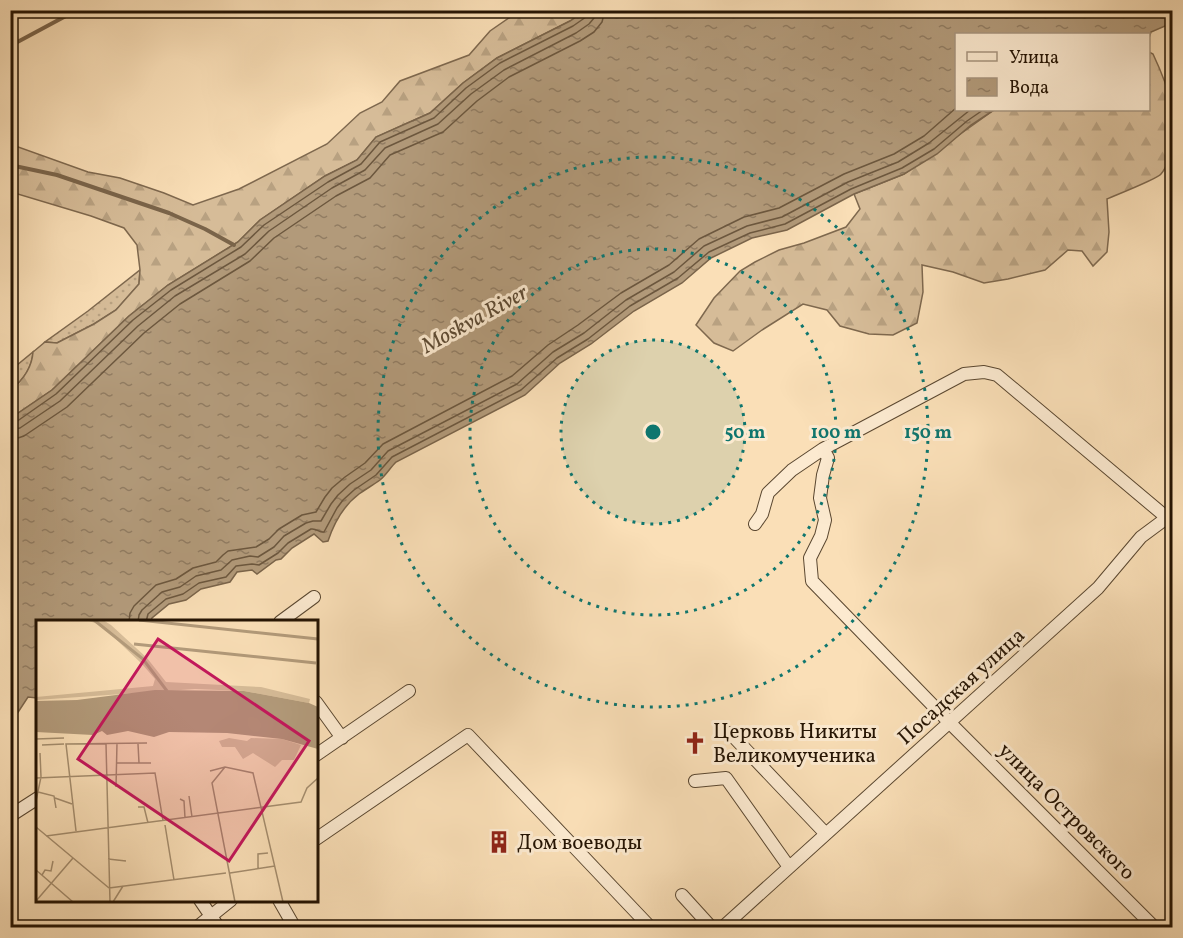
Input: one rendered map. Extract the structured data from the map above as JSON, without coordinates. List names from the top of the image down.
{
  "streets": {
    "street": ["Посадская улица", "улица Островского"]
  },
  "crossings": [
    ["Посадская улица", "улица Островского"]
  ],
  "water": ["Moskva River"],
  "places": {
    "church": ["Церковь Никиты Великомученика"],
    "building": ["Дом воеводы"]
  },
  "legend": ["Улица", "Вода"],
  "rings": ["50 m", "100 m", "150 m"]
}
